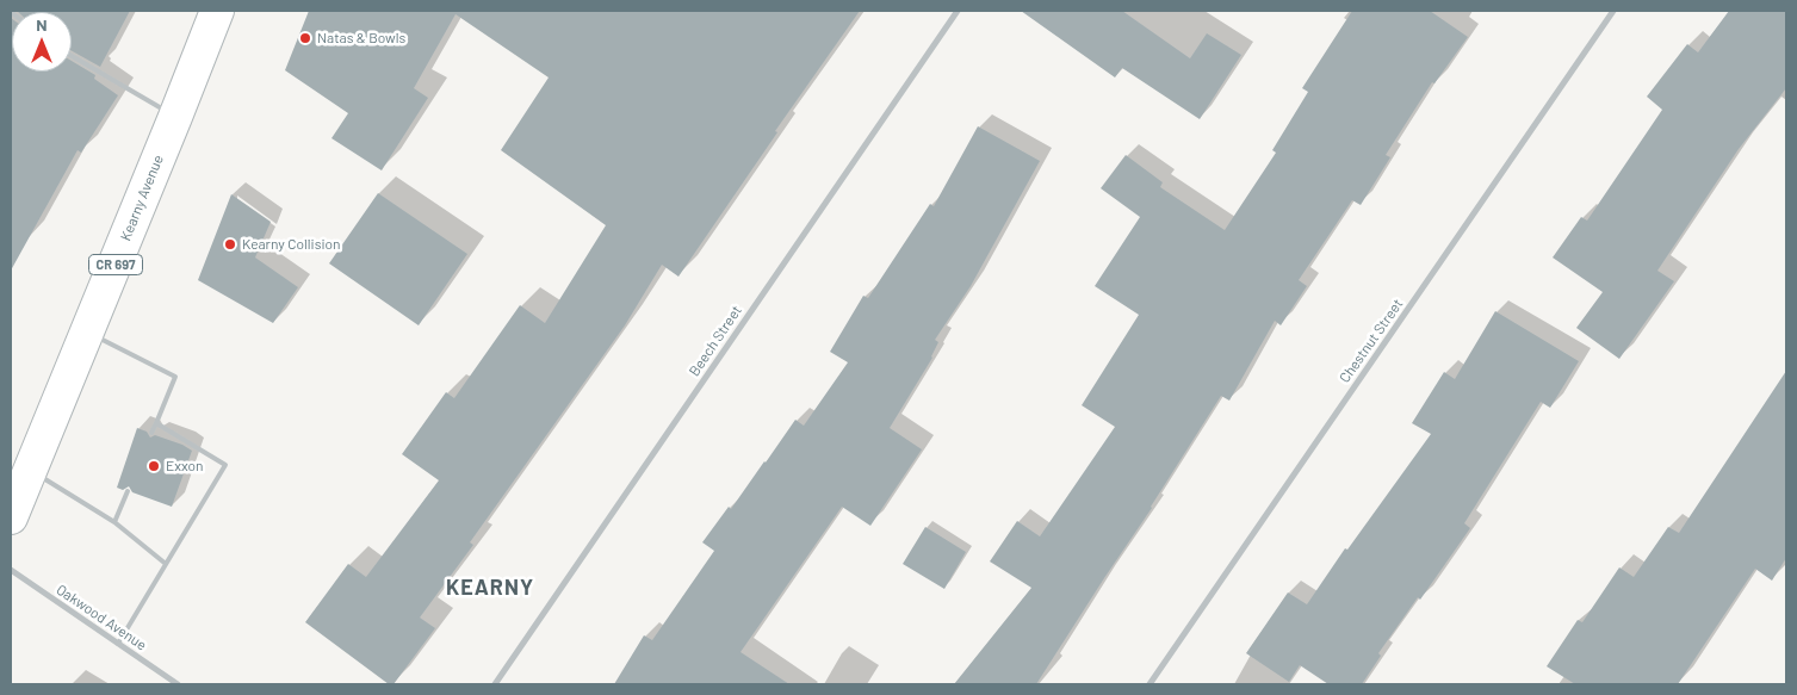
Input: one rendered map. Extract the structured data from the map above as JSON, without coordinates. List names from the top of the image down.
{
  "streets": {
    "main road": ["Kearny Avenue", "CR 697"],
    "street": ["Beech Street", "Chestnut Street", "Oakwood Avenue"]
  },
  "districts": ["KEARNY"],
  "places": ["Natas & Bowls", "Kearny Collision", "Exxon"],
  "north": "top"
}
